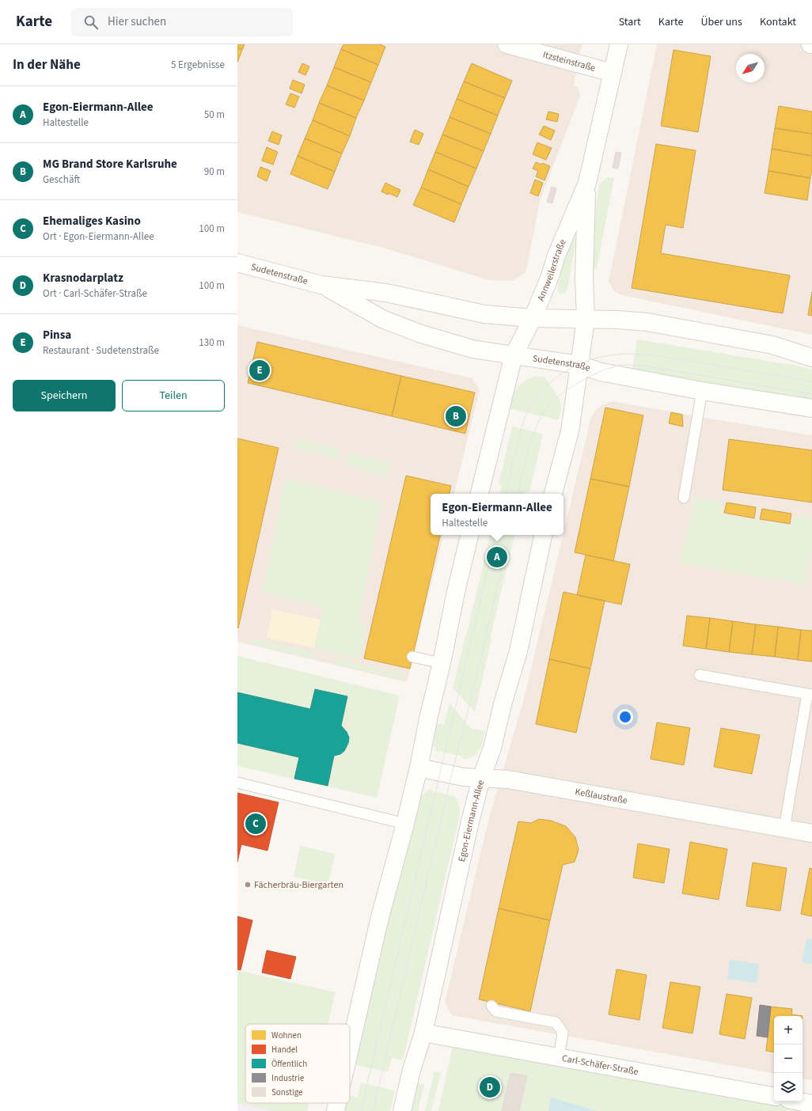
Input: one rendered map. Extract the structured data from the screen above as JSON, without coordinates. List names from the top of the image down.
{
  "streets": {
    "street": [
      "Itzsteinstraße",
      "Annweilerstraße",
      "Sudetenstraße",
      "Keßlaustraße",
      "Egon-Eiermann-Allee",
      "Carl-Schäfer-Straße"
    ]
  },
  "crossings": [
    ["Itzsteinstraße", "Annweilerstraße"],
    ["Annweilerstraße", "Sudetenstraße"],
    ["Keßlaustraße", "Egon-Eiermann-Allee"],
    ["Egon-Eiermann-Allee", "Carl-Schäfer-Straße"]
  ],
  "places": ["Fächerbräu-Biergarten"],
  "legend": [
    "Wohnen",
    "Handel",
    "Öffentlich",
    "Industrie",
    "Sonstige"
  ],
  "north": "bottom left",
  "page": {
    "header": "Karte",
    "search": "Hier suchen",
    "nav": [
      "Start",
      "Karte",
      "Über uns",
      "Kontakt"
    ],
    "heading": ["In der Nähe", "5 Ergebnisse"],
    "list": [
      {
        "mark": "A",
        "name": "Egon-Eiermann-Allee",
        "note": "Haltestelle",
        "value": "50 m"
      },
      {
        "mark": "B",
        "name": "MG Brand Store Karlsruhe",
        "note": "Geschäft",
        "value": "90 m"
      },
      {
        "mark": "C",
        "name": "Ehemaliges Kasino",
        "note": "Ort · Egon-Eiermann-Allee",
        "value": "100 m"
      },
      {
        "mark": "D",
        "name": "Krasnodarplatz",
        "note": "Ort · Carl-Schäfer-Straße",
        "value": "100 m"
      },
      {
        "mark": "E",
        "name": "Pinsa",
        "note": "Restaurant · Sudetenstraße",
        "value": "130 m"
      }
    ],
    "pins": [
      "E",
      "B",
      "A",
      "C",
      "D"
    ],
    "buttons": ["Speichern", "Teilen"],
    "popup": ["Egon-Eiermann-Allee", "Haltestelle"],
    "map_buttons": ["+", "−"]
  }
}
